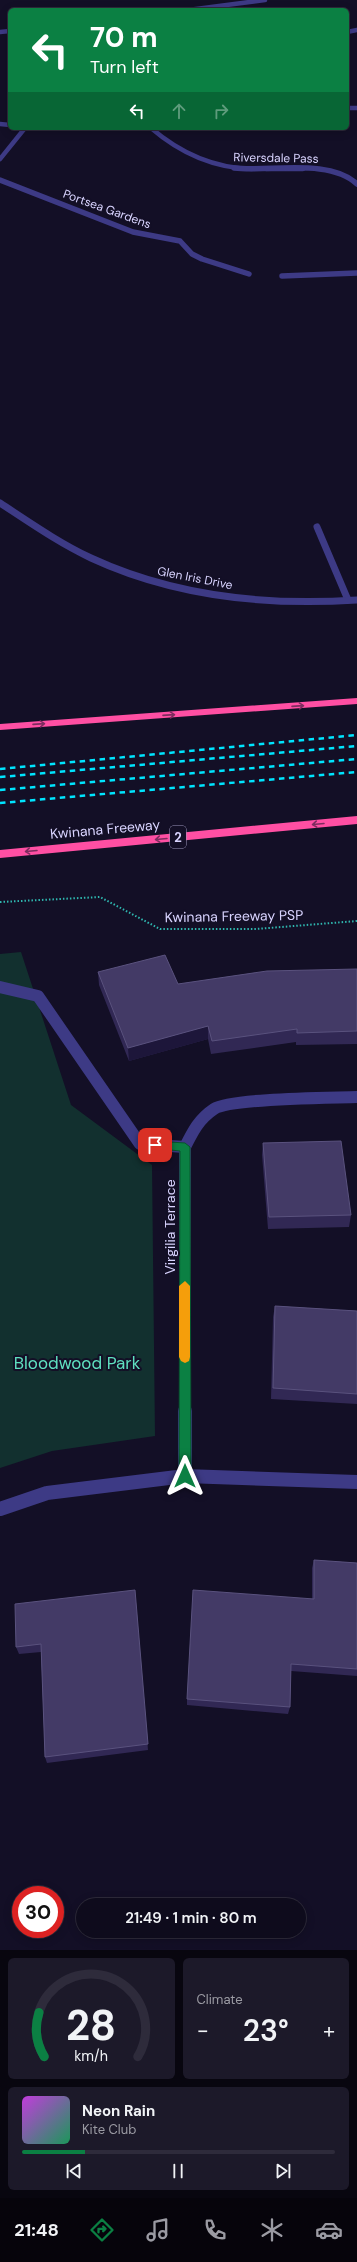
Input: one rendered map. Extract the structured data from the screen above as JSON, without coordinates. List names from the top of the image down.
{
  "streets": {
    "highway": ["Kwinana Freeway", "2"],
    "street": [
      "Riversdale Pass",
      "Portsea Gardens",
      "Glen Iris Drive",
      "Virgilia Terrace"
    ],
    "path": ["Kwinana Freeway PSP"]
  },
  "one_way": ["Kwinana Freeway"],
  "parks": ["Bloodwood Park"],
  "page": {
    "turn": ["70 m", "Turn left"],
    "limit": "30",
    "trip": "21:49 · 1 min · 80 m",
    "tile": "Climate",
    "heat": ["−", "23°", "+"],
    "song": ["Neon Rain", "Kite Club"],
    "tabs": "21:48",
    "gauge": ["28", "km/h"]
  }
}
